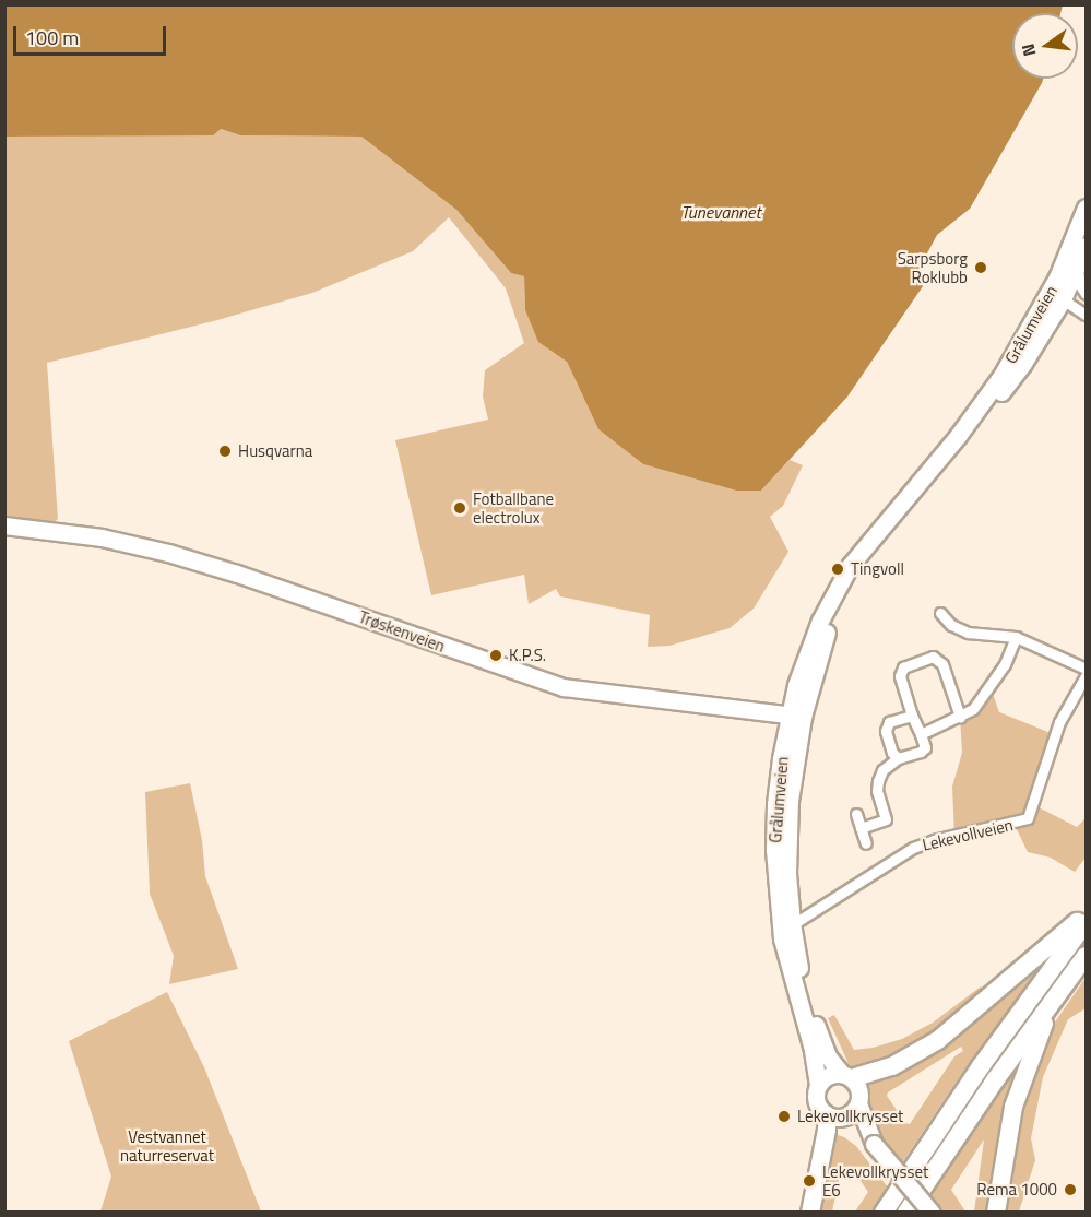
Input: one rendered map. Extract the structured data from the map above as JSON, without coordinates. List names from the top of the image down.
{
  "streets": {
    "main road": ["Grålumveien", "Trøskenveien"],
    "street": ["Lekevollveien"]
  },
  "crossings": [
    ["Grålumveien", "Trøskenveien"],
    ["Grålumveien", "Lekevollveien"]
  ],
  "water": ["Tunevannet"],
  "parks": ["Vestvannet naturreservat"],
  "places": [
    "Sarpsborg Roklubb",
    "Husqvarna",
    "Fotballbane electrolux",
    "Tingvoll",
    "K.P.S.",
    "Lekevollkrysset",
    "Lekevollkrysset E6",
    "Rema 1000"
  ],
  "scale_bar": "100 m",
  "north": "left"
}
